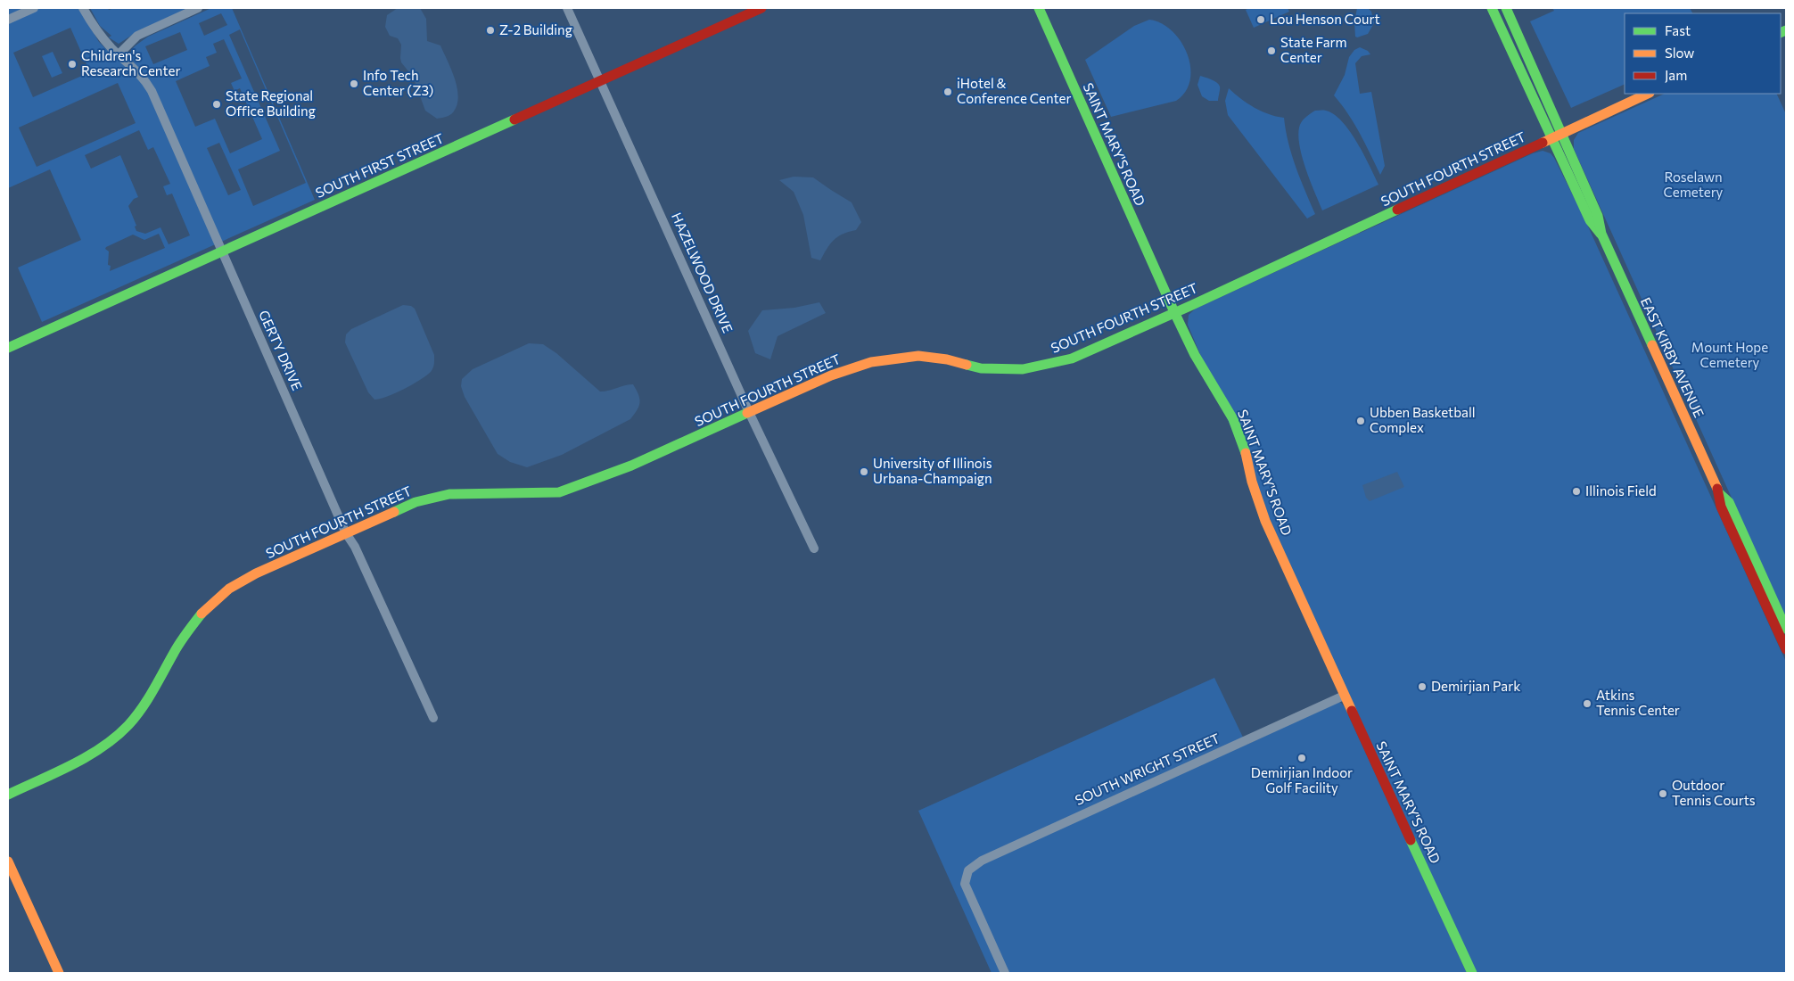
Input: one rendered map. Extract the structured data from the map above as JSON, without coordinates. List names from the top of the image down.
{
  "streets": {
    "street": [
      "SAINT MARY'S ROAD",
      "SOUTH FIRST STREET",
      "SOUTH FOURTH STREET",
      "HAZELWOOD DRIVE",
      "GERTY DRIVE",
      "EAST KIRBY AVENUE",
      "SOUTH WRIGHT STREET"
    ]
  },
  "crossings": [
    ["SAINT MARY'S ROAD", "SOUTH FOURTH STREET"],
    ["SAINT MARY'S ROAD", "SOUTH WRIGHT STREET"],
    ["SOUTH FIRST STREET", "HAZELWOOD DRIVE"],
    ["SOUTH FIRST STREET", "GERTY DRIVE"],
    ["SOUTH FOURTH STREET", "HAZELWOOD DRIVE"],
    ["SOUTH FOURTH STREET", "GERTY DRIVE"],
    ["SOUTH FOURTH STREET", "EAST KIRBY AVENUE"]
  ],
  "parks": ["Roselawn Cemetery", "Mount Hope Cemetery"],
  "places": [
    "Lou Henson Court",
    "Z-2 Building",
    "State Farm Center",
    "Children's Research Center",
    "Info Tech Center (Z3)",
    "iHotel & Conference Center",
    "State Regional Office Building",
    "Ubben Basketball Complex",
    "University of Illinois Urbana-Champaign",
    "Illinois Field",
    "Demirjian Park",
    "Atkins Tennis Center",
    "Demirjian Indoor Golf Facility",
    "Outdoor Tennis Courts"
  ],
  "legend": ["Fast", "Slow", "Jam"]
}
